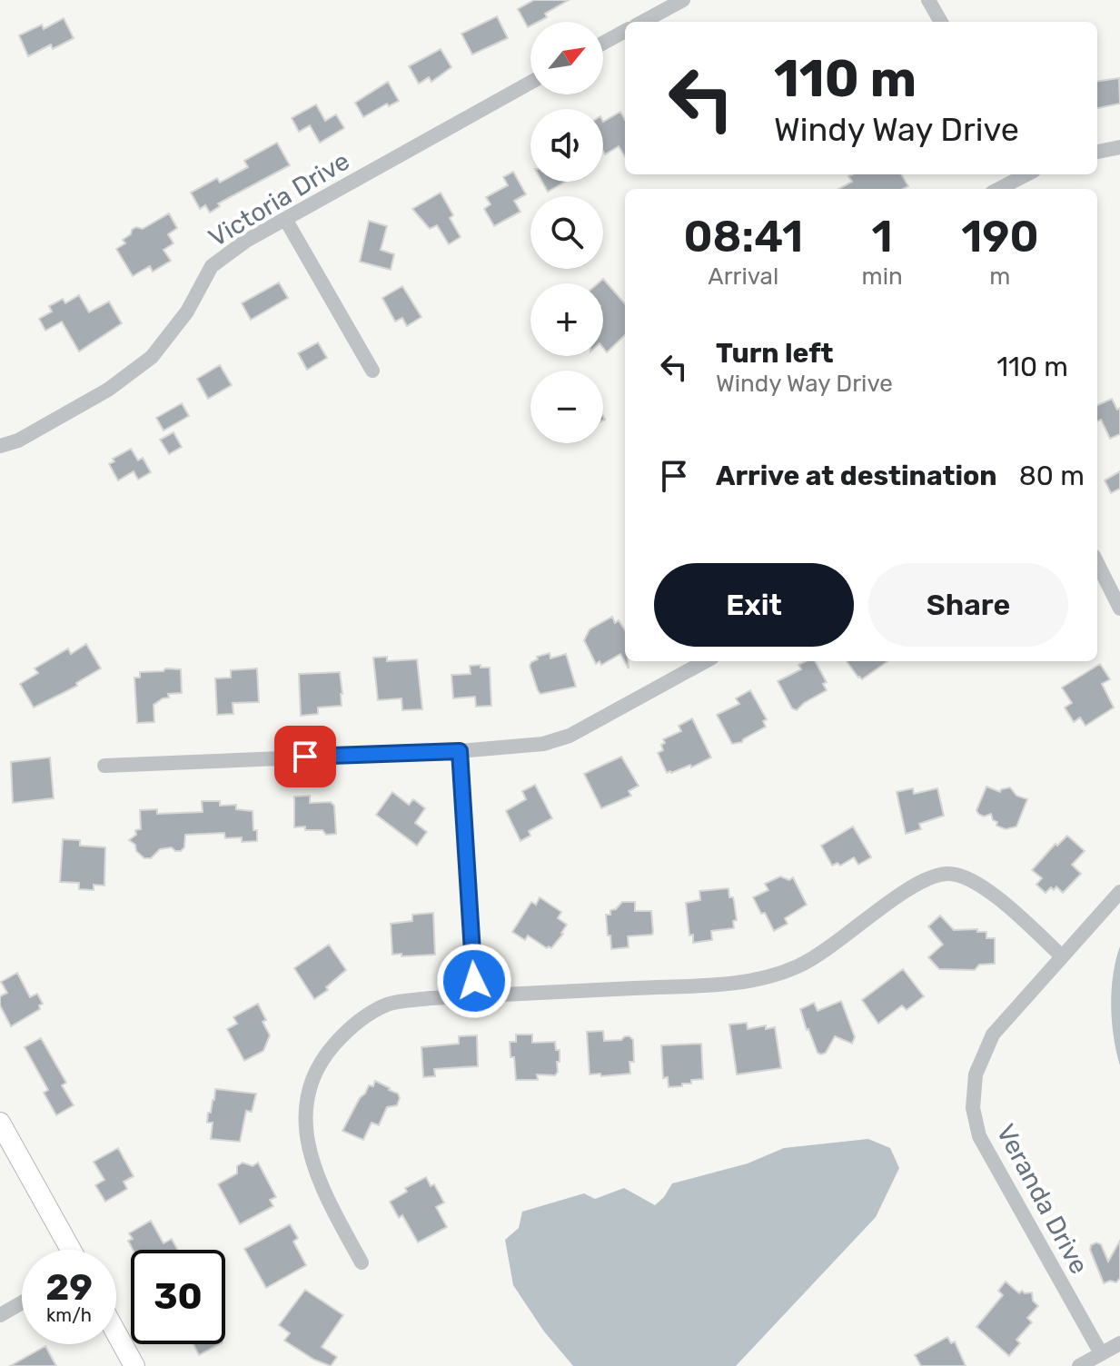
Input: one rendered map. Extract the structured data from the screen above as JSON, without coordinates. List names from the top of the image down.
{
  "streets": {
    "street": ["Victoria Drive", "Veranda Drive"]
  },
  "north": "top right",
  "page": {
    "map_buttons": ["+", "−"],
    "turn": ["110 m", "Windy Way Drive"],
    "eta": [
      "08:41",
      "Arrival",
      "1",
      "min",
      "190",
      "m"
    ],
    "list": [
      {
        "name": "Turn left",
        "note": "Windy Way Drive",
        "value": "110 m"
      },
      {
        "name": "Arrive at destination",
        "value": "80 m"
      }
    ],
    "buttons": ["Exit", "Share"],
    "speed": "29 km/h",
    "limit": "30"
  }
}
